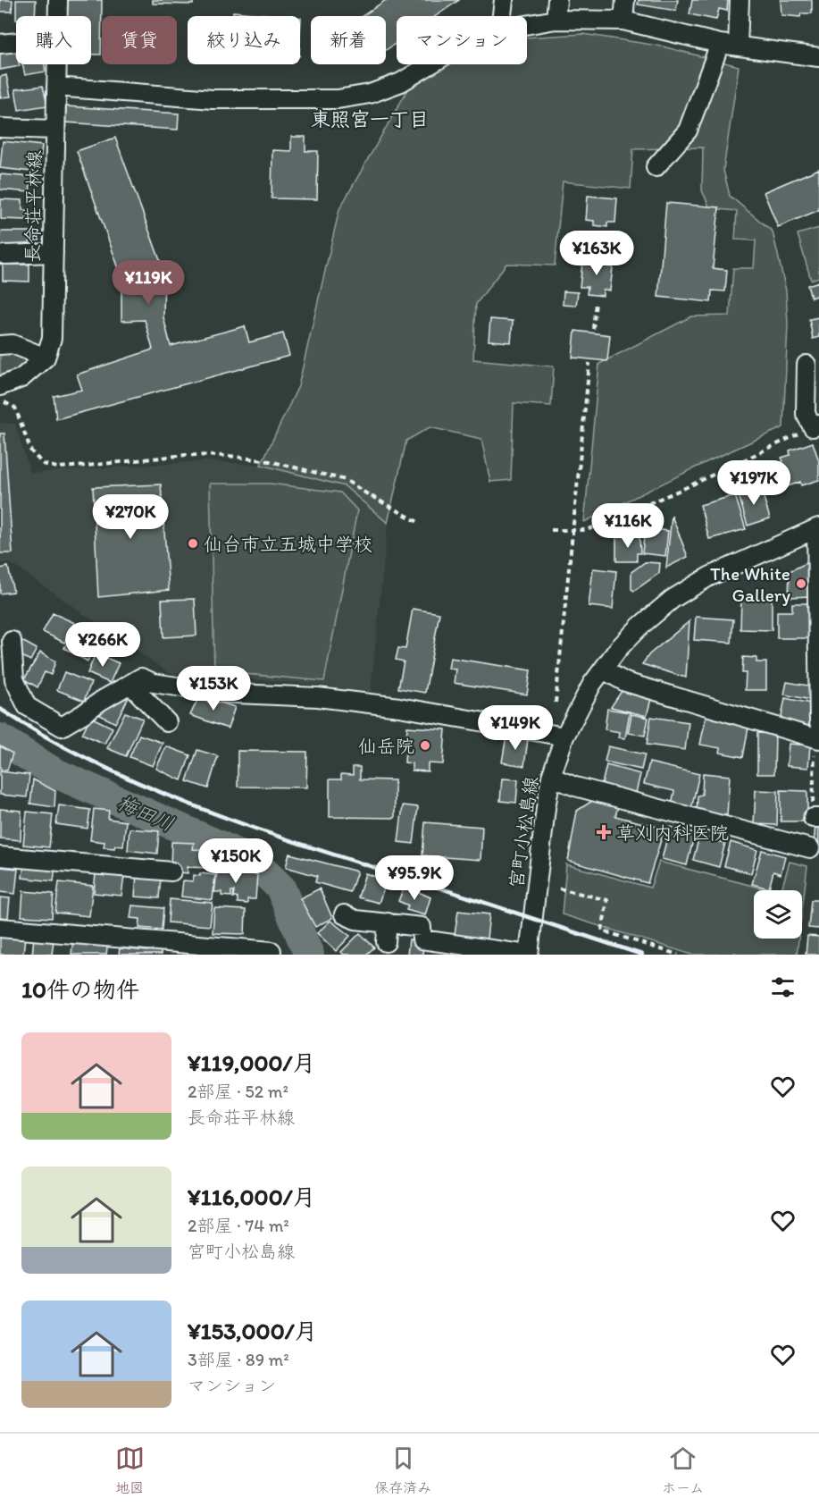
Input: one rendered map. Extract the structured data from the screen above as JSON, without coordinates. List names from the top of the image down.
{
  "streets": {
    "street": ["長命荘平林線", "宮町小松島線"]
  },
  "districts": ["東照宮一丁目"],
  "water": ["梅田川"],
  "places": {
    "other": ["仙台市立五城中学校", "The White Gallery", "仙岳院"],
    "health": ["草刈内科医院"]
  },
  "page": {
    "chip": [
      "購入",
      "賃貸",
      "絞り込み",
      "新着",
      "マンション"
    ],
    "price": [
      "¥163K",
      "¥119K",
      "¥197K",
      "¥270K",
      "¥116K",
      "¥266K",
      "¥153K",
      "¥149K",
      "¥150K",
      "¥95.9K"
    ],
    "heading": "10件の物件",
    "list": [
      {
        "name": "¥119,000/月",
        "note": "2部屋 · 52 m² · 長命荘平林線"
      },
      {
        "name": "¥116,000/月",
        "note": "2部屋 · 74 m² · 宮町小松島線"
      },
      {
        "name": "¥153,000/月",
        "note": "3部屋 · 89 m² · マンション"
      }
    ],
    "tabs": ["地図", "保存済み", "ホーム"]
  }
}
